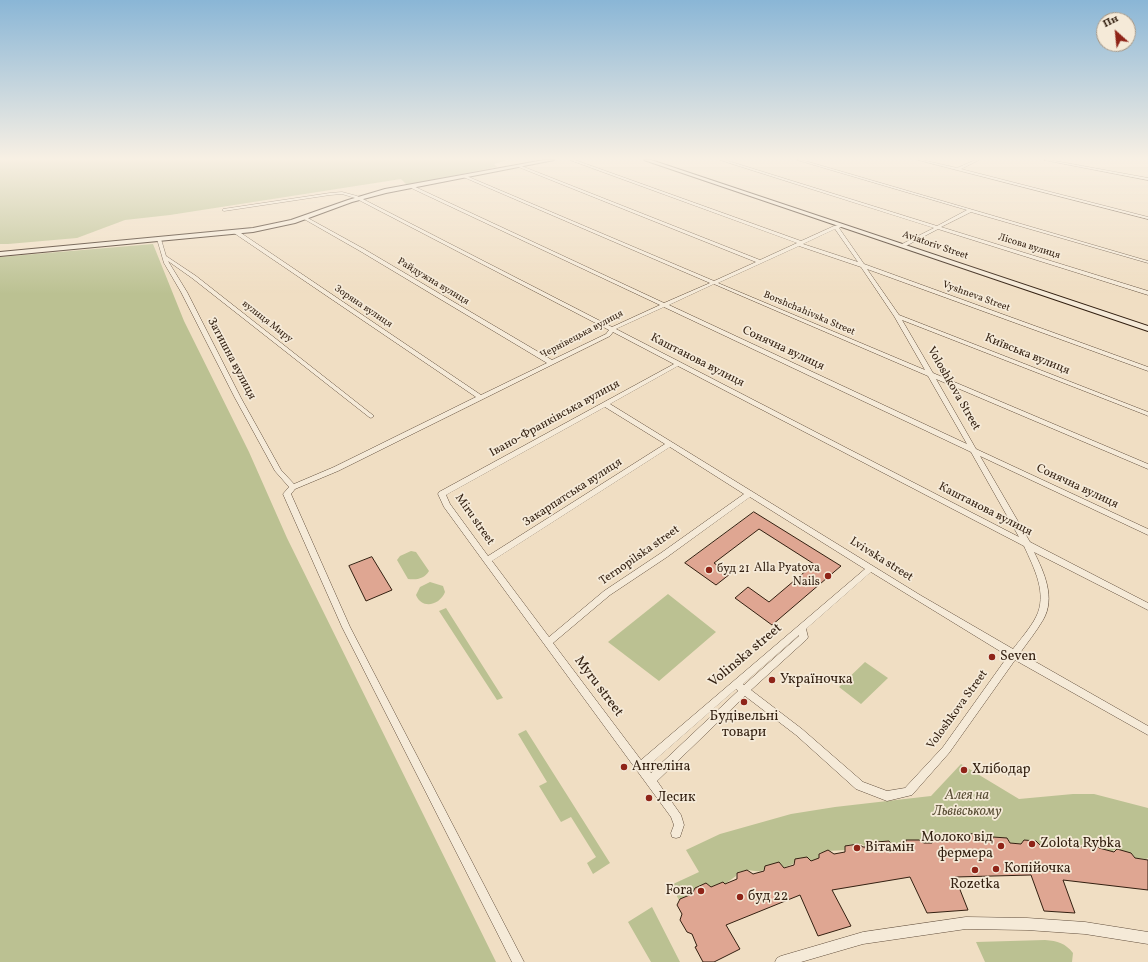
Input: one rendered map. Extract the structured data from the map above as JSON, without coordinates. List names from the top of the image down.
{
  "streets": {
    "main road": ["Aviatoriv Street"],
    "street": [
      "Лісова вулиця",
      "Райдужна вулиця",
      "Vyshneva Street",
      "Зоряна вулиця",
      "Borshchahivska Street",
      "вулиця Миру",
      "Чернівецька вулиця",
      "Сонячна вулиця",
      "Київська вулиця",
      "Затишна вулиця",
      "Каштанова вулиця",
      "Voloshkova Street",
      "Івано-Франківська вулиця",
      "Закарпатська вулиця",
      "Miru street",
      "Ternopilska street",
      "Lvivska street",
      "Volinska street",
      "Myru street"
    ]
  },
  "crossings": [
    ["Aviatoriv Street", "Чернівецька вулиця"],
    ["Aviatoriv Street", "Voloshkova Street"],
    ["Райдужна вулиця", "Чернівецька вулиця"],
    ["Vyshneva Street", "Чернівецька вулиця"],
    ["Vyshneva Street", "Voloshkova Street"],
    ["Зоряна вулиця", "Чернівецька вулиця"],
    ["Borshchahivska Street", "Чернівецька вулиця"],
    ["Borshchahivska Street", "Voloshkova Street"],
    ["вулиця Миру", "Затишна вулиця"],
    ["Чернівецька вулиця", "Сонячна вулиця"],
    ["Чернівецька вулиця", "Затишна вулиця"],
    ["Чернівецька вулиця", "Каштанова вулиця"],
    ["Чернівецька вулиця", "Voloshkova Street"],
    ["Сонячна вулиця", "Voloshkova Street"],
    ["Київська вулиця", "Voloshkova Street"],
    ["Каштанова вулиця", "Voloshkova Street"],
    ["Каштанова вулиця", "Івано-Франківська вулиця"],
    ["Voloshkova Street", "Lvivska street"],
    ["Voloshkova Street", "Volinska street"],
    ["Івано-Франківська вулиця", "Miru street"],
    ["Івано-Франківська вулиця", "Lvivska street"],
    ["Закарпатська вулиця", "Miru street"],
    ["Закарпатська вулиця", "Lvivska street"],
    ["Закарпатська вулиця", "Myru street"],
    ["Miru street", "Myru street"],
    ["Ternopilska street", "Lvivska street"],
    ["Ternopilska street", "Myru street"],
    ["Lvivska street", "Volinska street"],
    ["Volinska street", "Myru street"]
  ],
  "parks": ["Алея на Львівському"],
  "places": [
    "буд 21",
    "Alla Pyatova Nails",
    "Seven",
    "Україночка",
    "Будівельні товари",
    "Ангеліна",
    "Хлібодар",
    "Лесик",
    "Zolota Rybka",
    "Молоко від фермера",
    "Вітамін",
    "Копійочка",
    "Rozetka",
    "Fora",
    "буд 22"
  ],
  "north": "top left"
}
